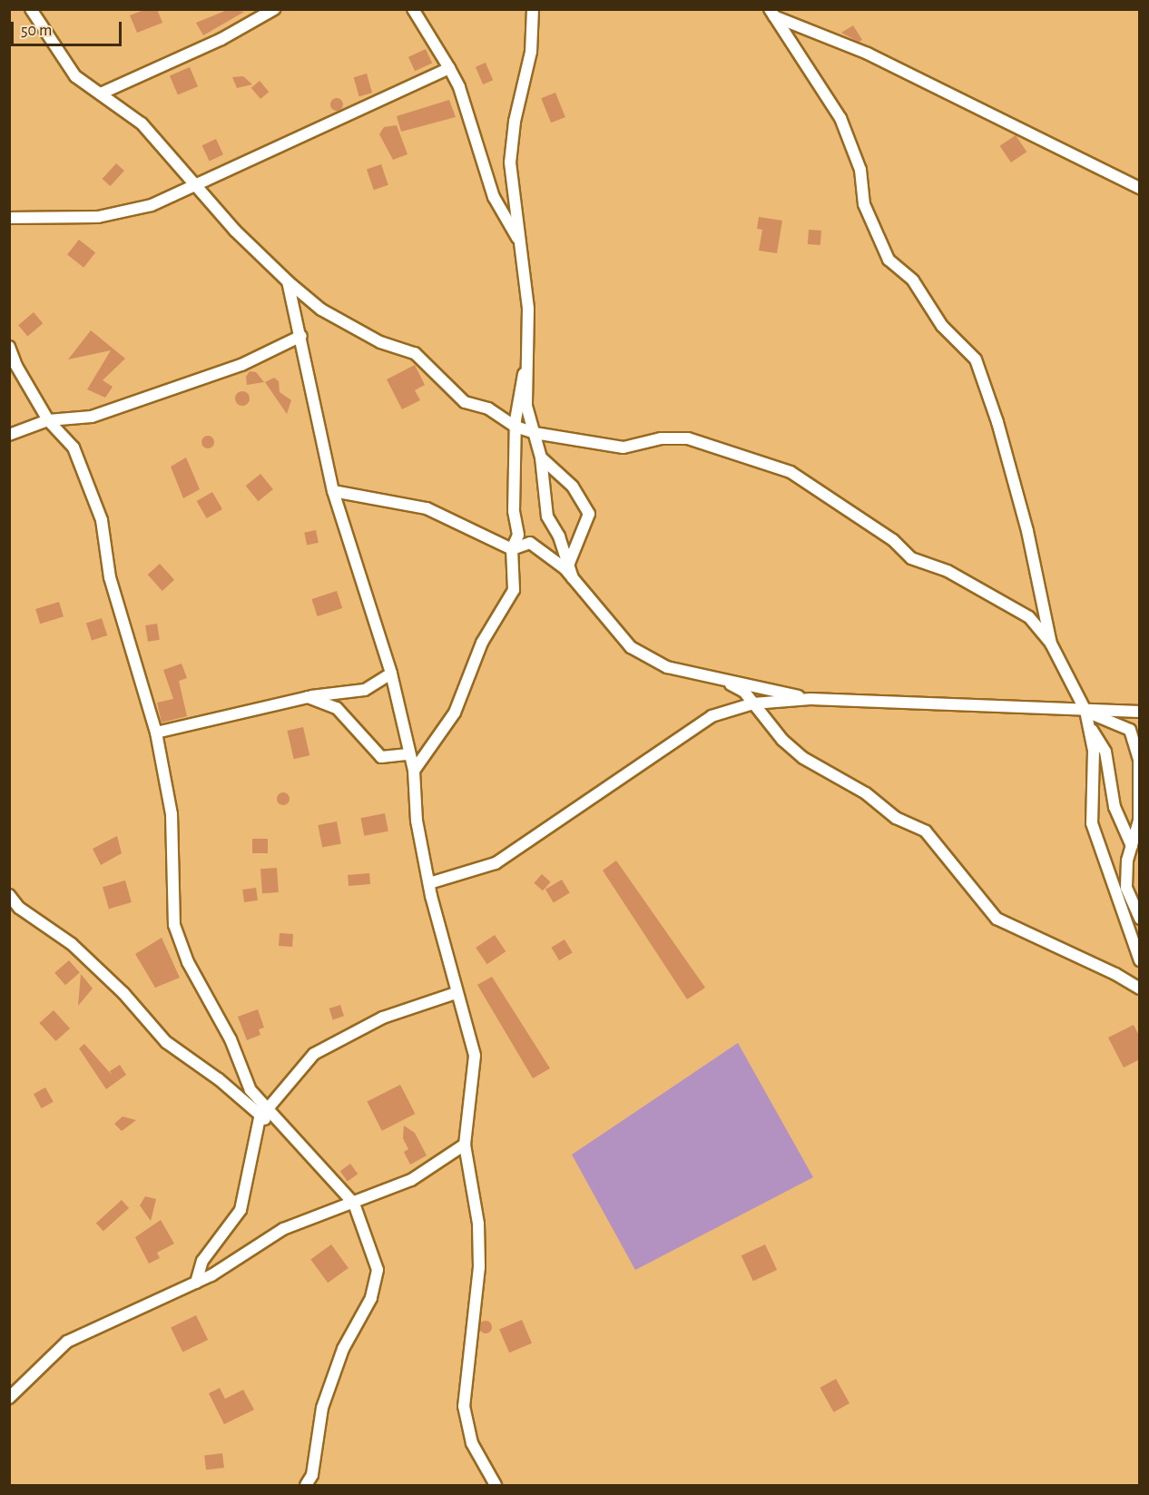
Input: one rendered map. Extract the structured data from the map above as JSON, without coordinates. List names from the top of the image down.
{
  "scale_bar": "50 m"
}
